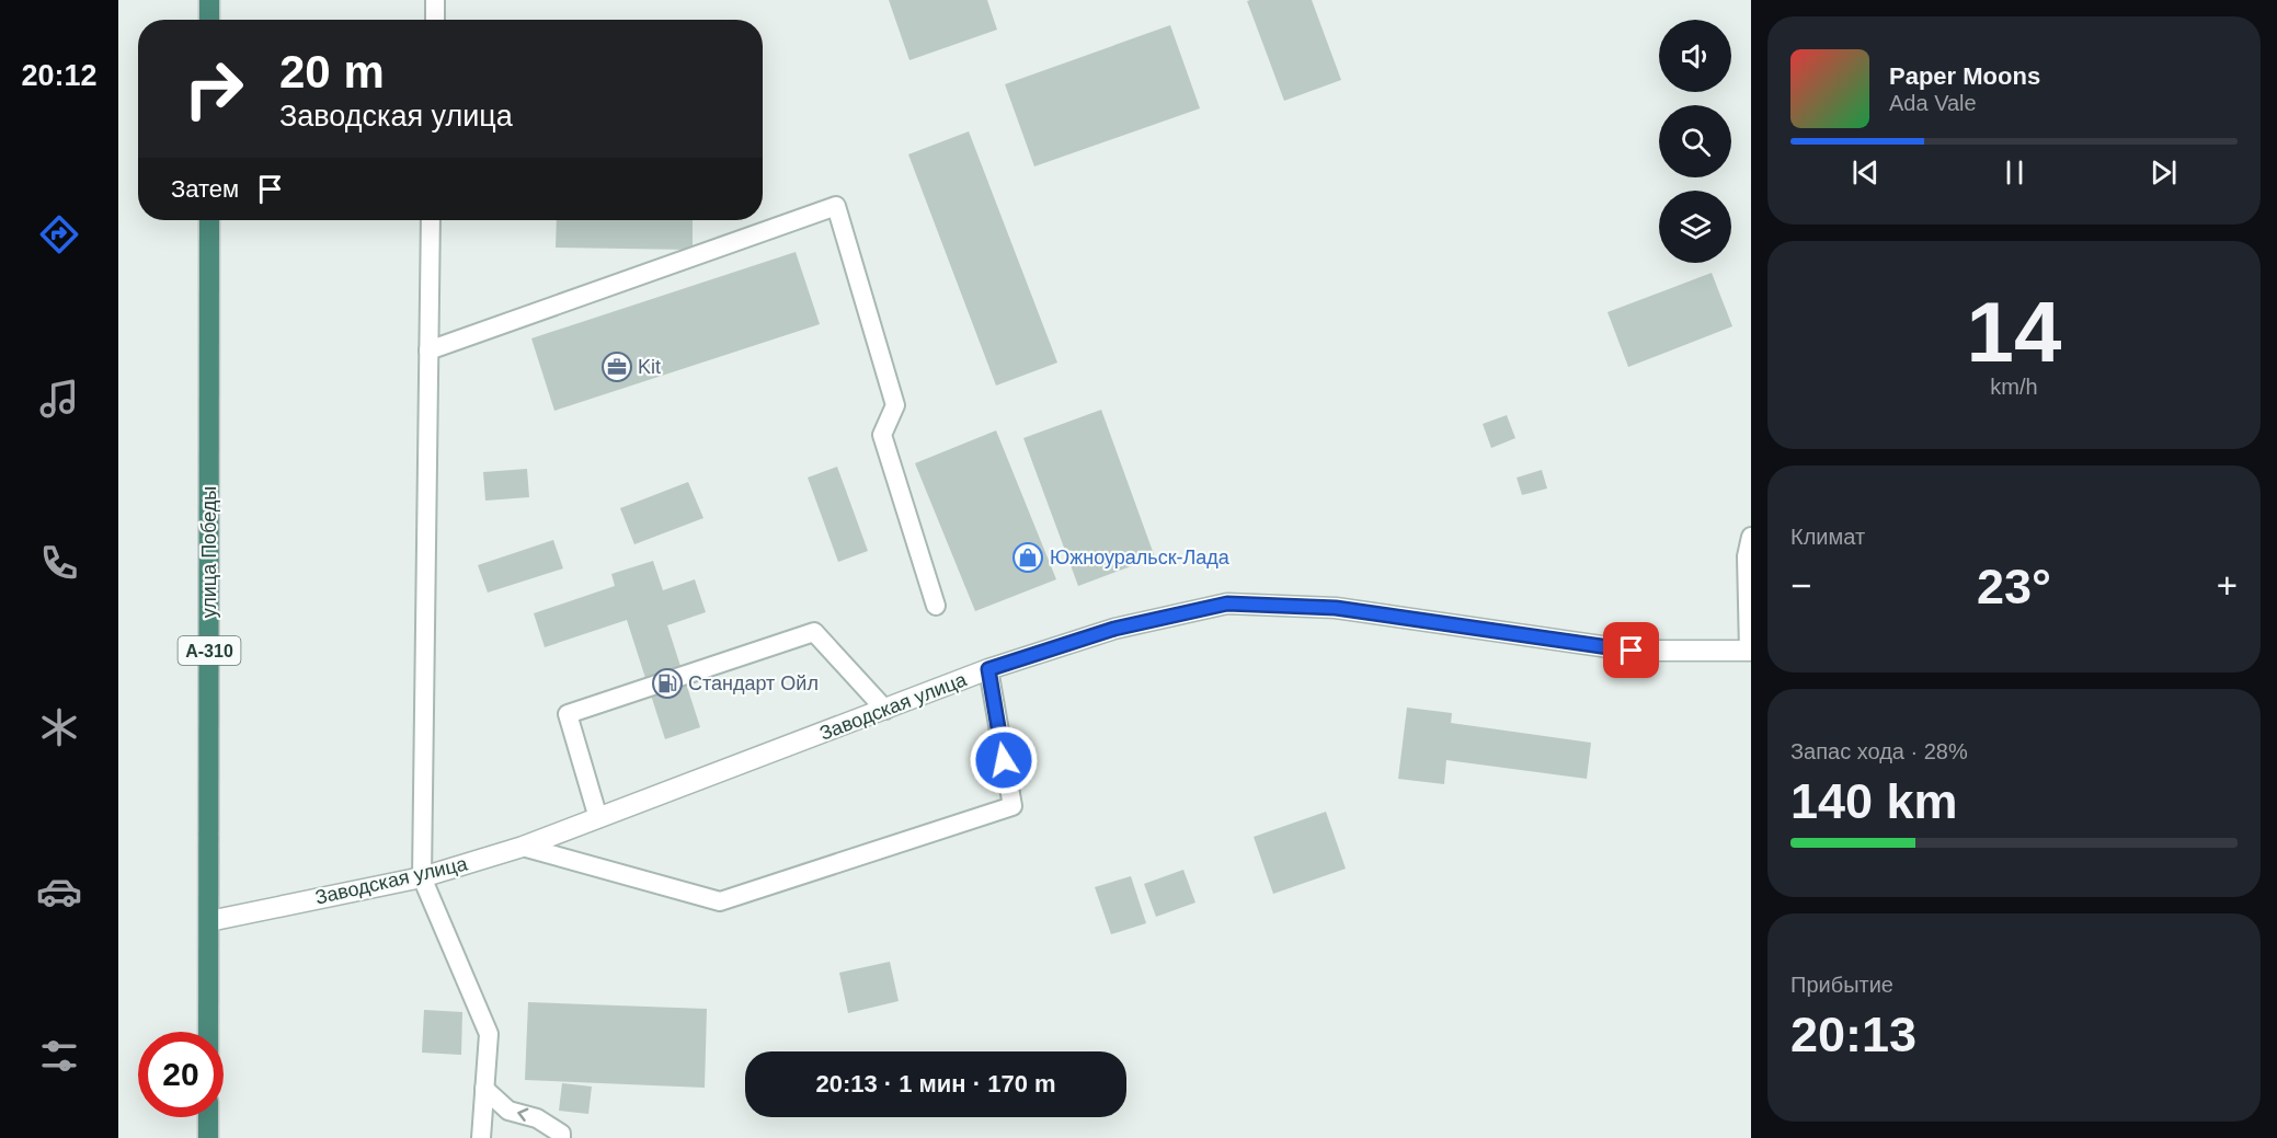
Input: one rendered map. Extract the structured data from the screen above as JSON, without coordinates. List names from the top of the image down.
{
  "streets": {
    "highway": ["улица Победы", "А-310"],
    "street": ["Заводская улица"]
  },
  "crossings": [
    ["улица Победы", "Заводская улица"]
  ],
  "places": {
    "office": ["Kit"],
    "shop": ["Южноуральск-Лада"],
    "fuel station": ["Стандарт Ойл"]
  },
  "page": {
    "tabs": "20:12",
    "turn": ["20 m", "Заводская улица"],
    "song": ["Paper Moons", "Ada Vale"],
    "then": "Затем",
    "tile": [
      ["14", "km/h"],
      "Климат",
      ["Запас хода · 28%", "140 km"],
      ["Прибытие", "20:13"]
    ],
    "heat": ["−", "23°", "+"],
    "limit": "20",
    "trip": "20:13 · 1 мин · 170 m"
  }
}
